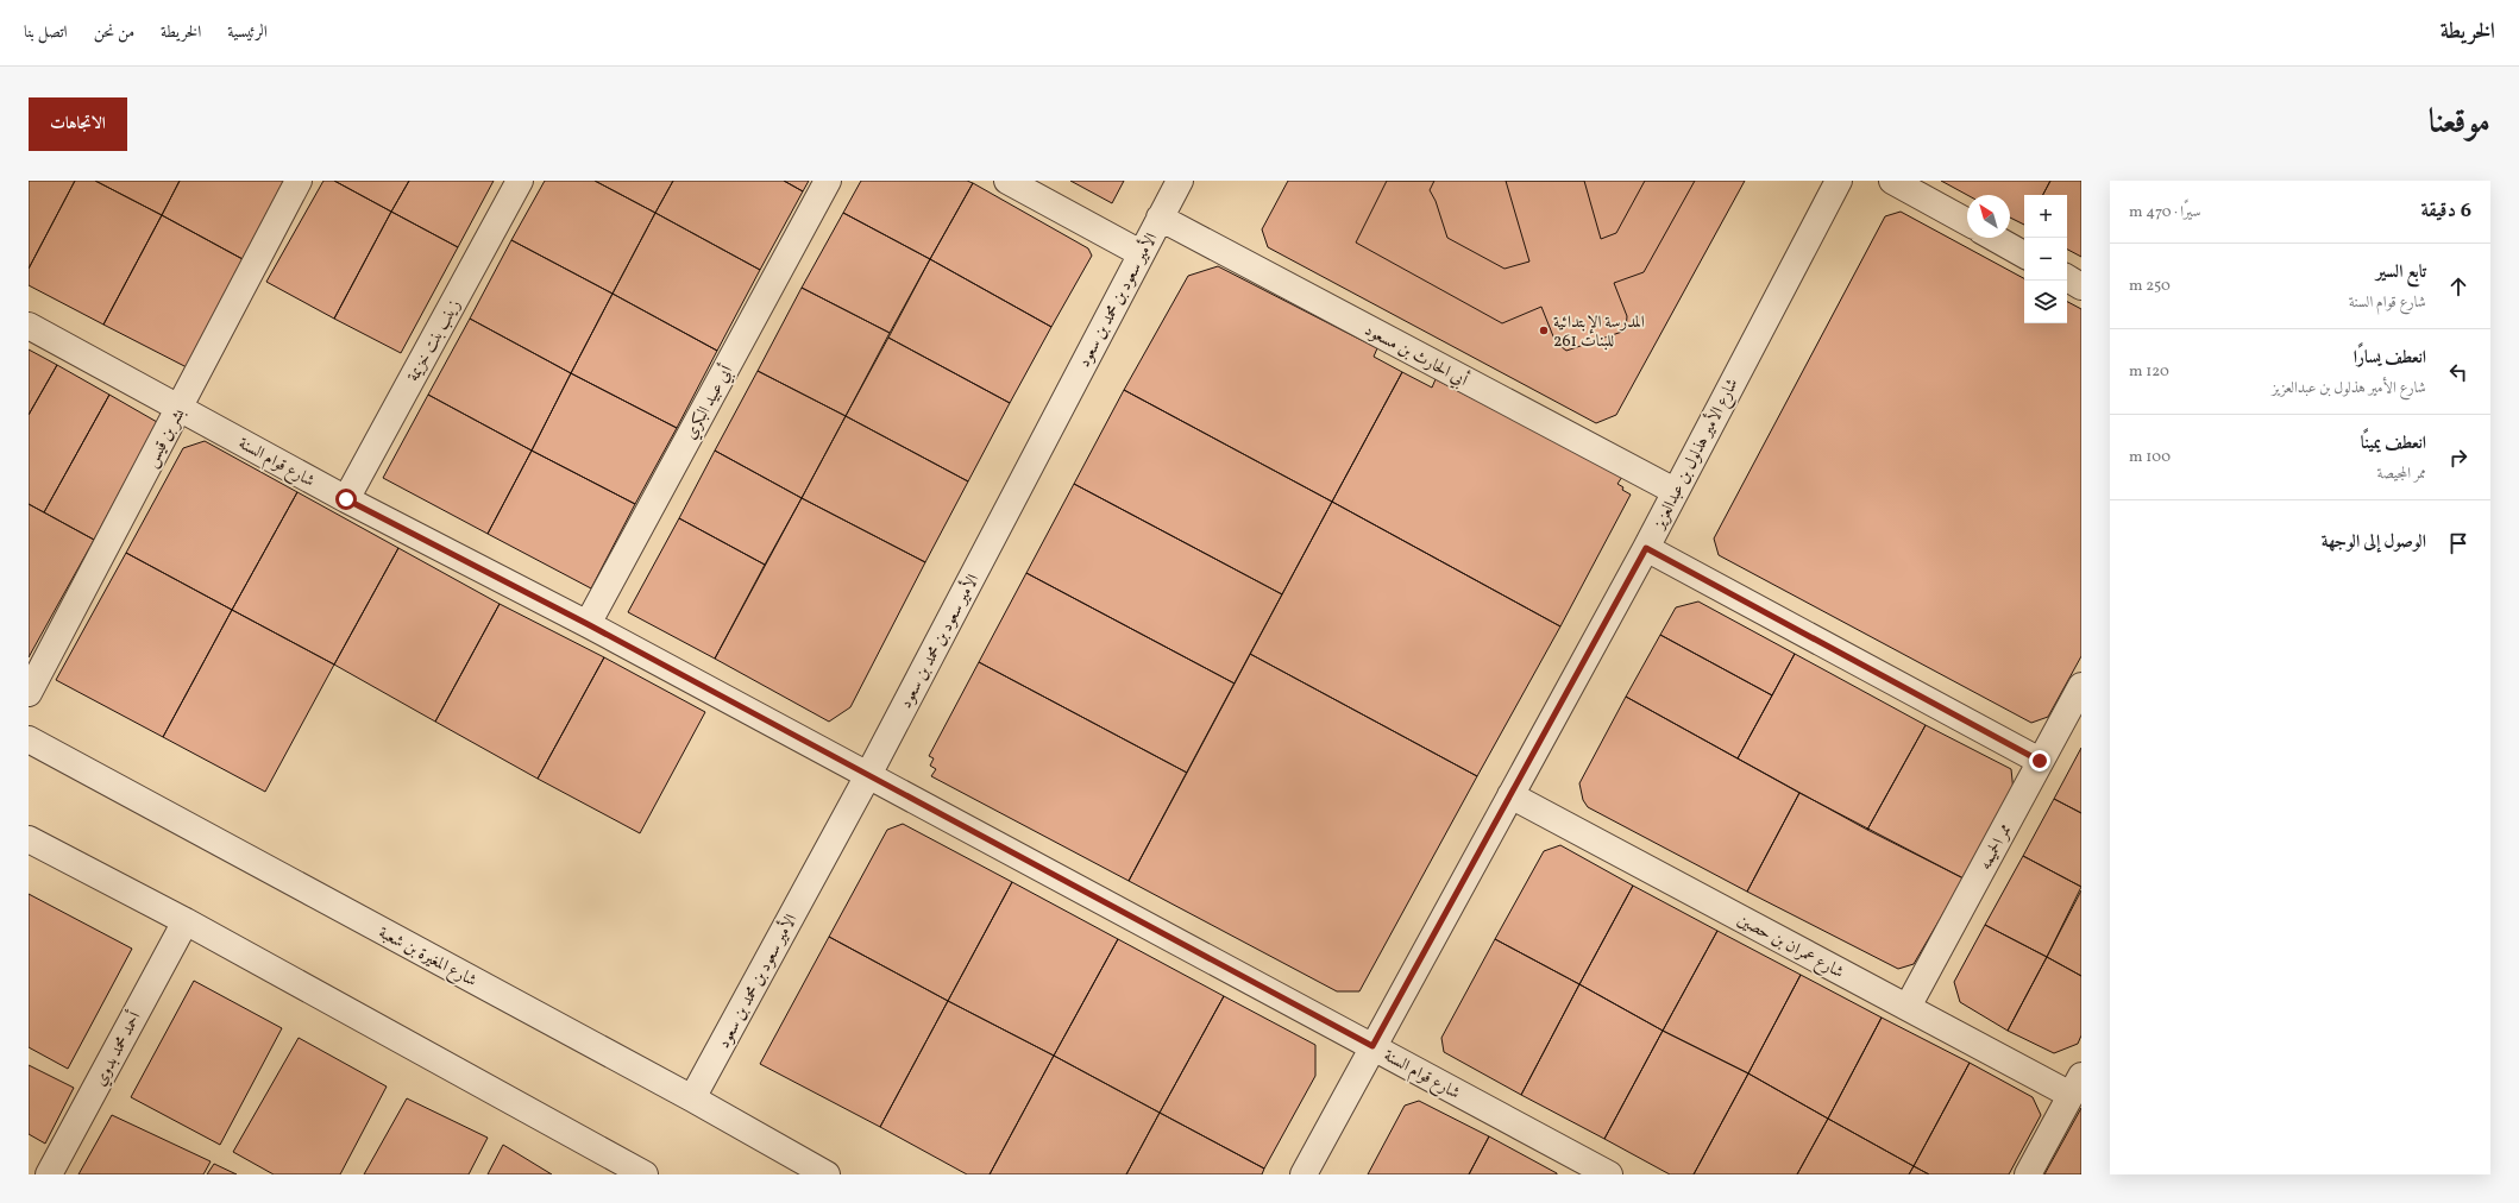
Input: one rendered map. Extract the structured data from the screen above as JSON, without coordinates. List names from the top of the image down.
{
  "streets": {
    "street": [
      "الأمير سعود بن محمد بن سعود",
      "زينب بنت خزيمة",
      "أبي الحارث بن مسعود",
      "أبي عبيد البكري",
      "بشر بن قيس",
      "شارع الأمير هذلول بن عبدالعزيز",
      "شارع قوام السنة",
      "ممر الحميمه",
      "شارع عمران بن حصين",
      "شارع المغيرة بن شعبة",
      "أحمد محمد بدوي"
    ]
  },
  "crossings": [
    ["الأمير سعود بن محمد بن سعود", "أبي الحارث بن مسعود"],
    ["الأمير سعود بن محمد بن سعود", "شارع قوام السنة"],
    ["الأمير سعود بن محمد بن سعود", "شارع المغيرة بن شعبة"],
    ["زينب بنت خزيمة", "شارع قوام السنة"],
    ["أبي الحارث بن مسعود", "شارع الأمير هذلول بن عبدالعزيز"],
    ["أبي عبيد البكري", "شارع قوام السنة"],
    ["بشر بن قيس", "شارع قوام السنة"],
    ["شارع الأمير هذلول بن عبدالعزيز", "شارع قوام السنة"],
    ["شارع الأمير هذلول بن عبدالعزيز", "شارع عمران بن حصين"],
    ["ممر الحميمه", "شارع عمران بن حصين"]
  ],
  "places": ["المدرسة الإبتدائية 261 للبنات"],
  "north": "top left",
  "page": {
    "header": "الخريطة",
    "nav": [
      "الرئيسية",
      "الخريطة",
      "من نحن",
      "اتصل بنا"
    ],
    "title": "موقعنا",
    "buttons": "الاتجاهات",
    "heading": ["6 دقيقة", "سيرًا · 470 m"],
    "map_buttons": ["+", "−"],
    "list": [
      ["تابع السير", "شارع قوام السنة", "250 m"],
      ["انعطف يسارًا", "شارع الأمير هذلول بن عبدالعزيز", "120 m"],
      ["انعطف يمينًا", "ممر المجيصة", "100 m"],
      "الوصول إلى الوجهة"
    ]
  }
}
